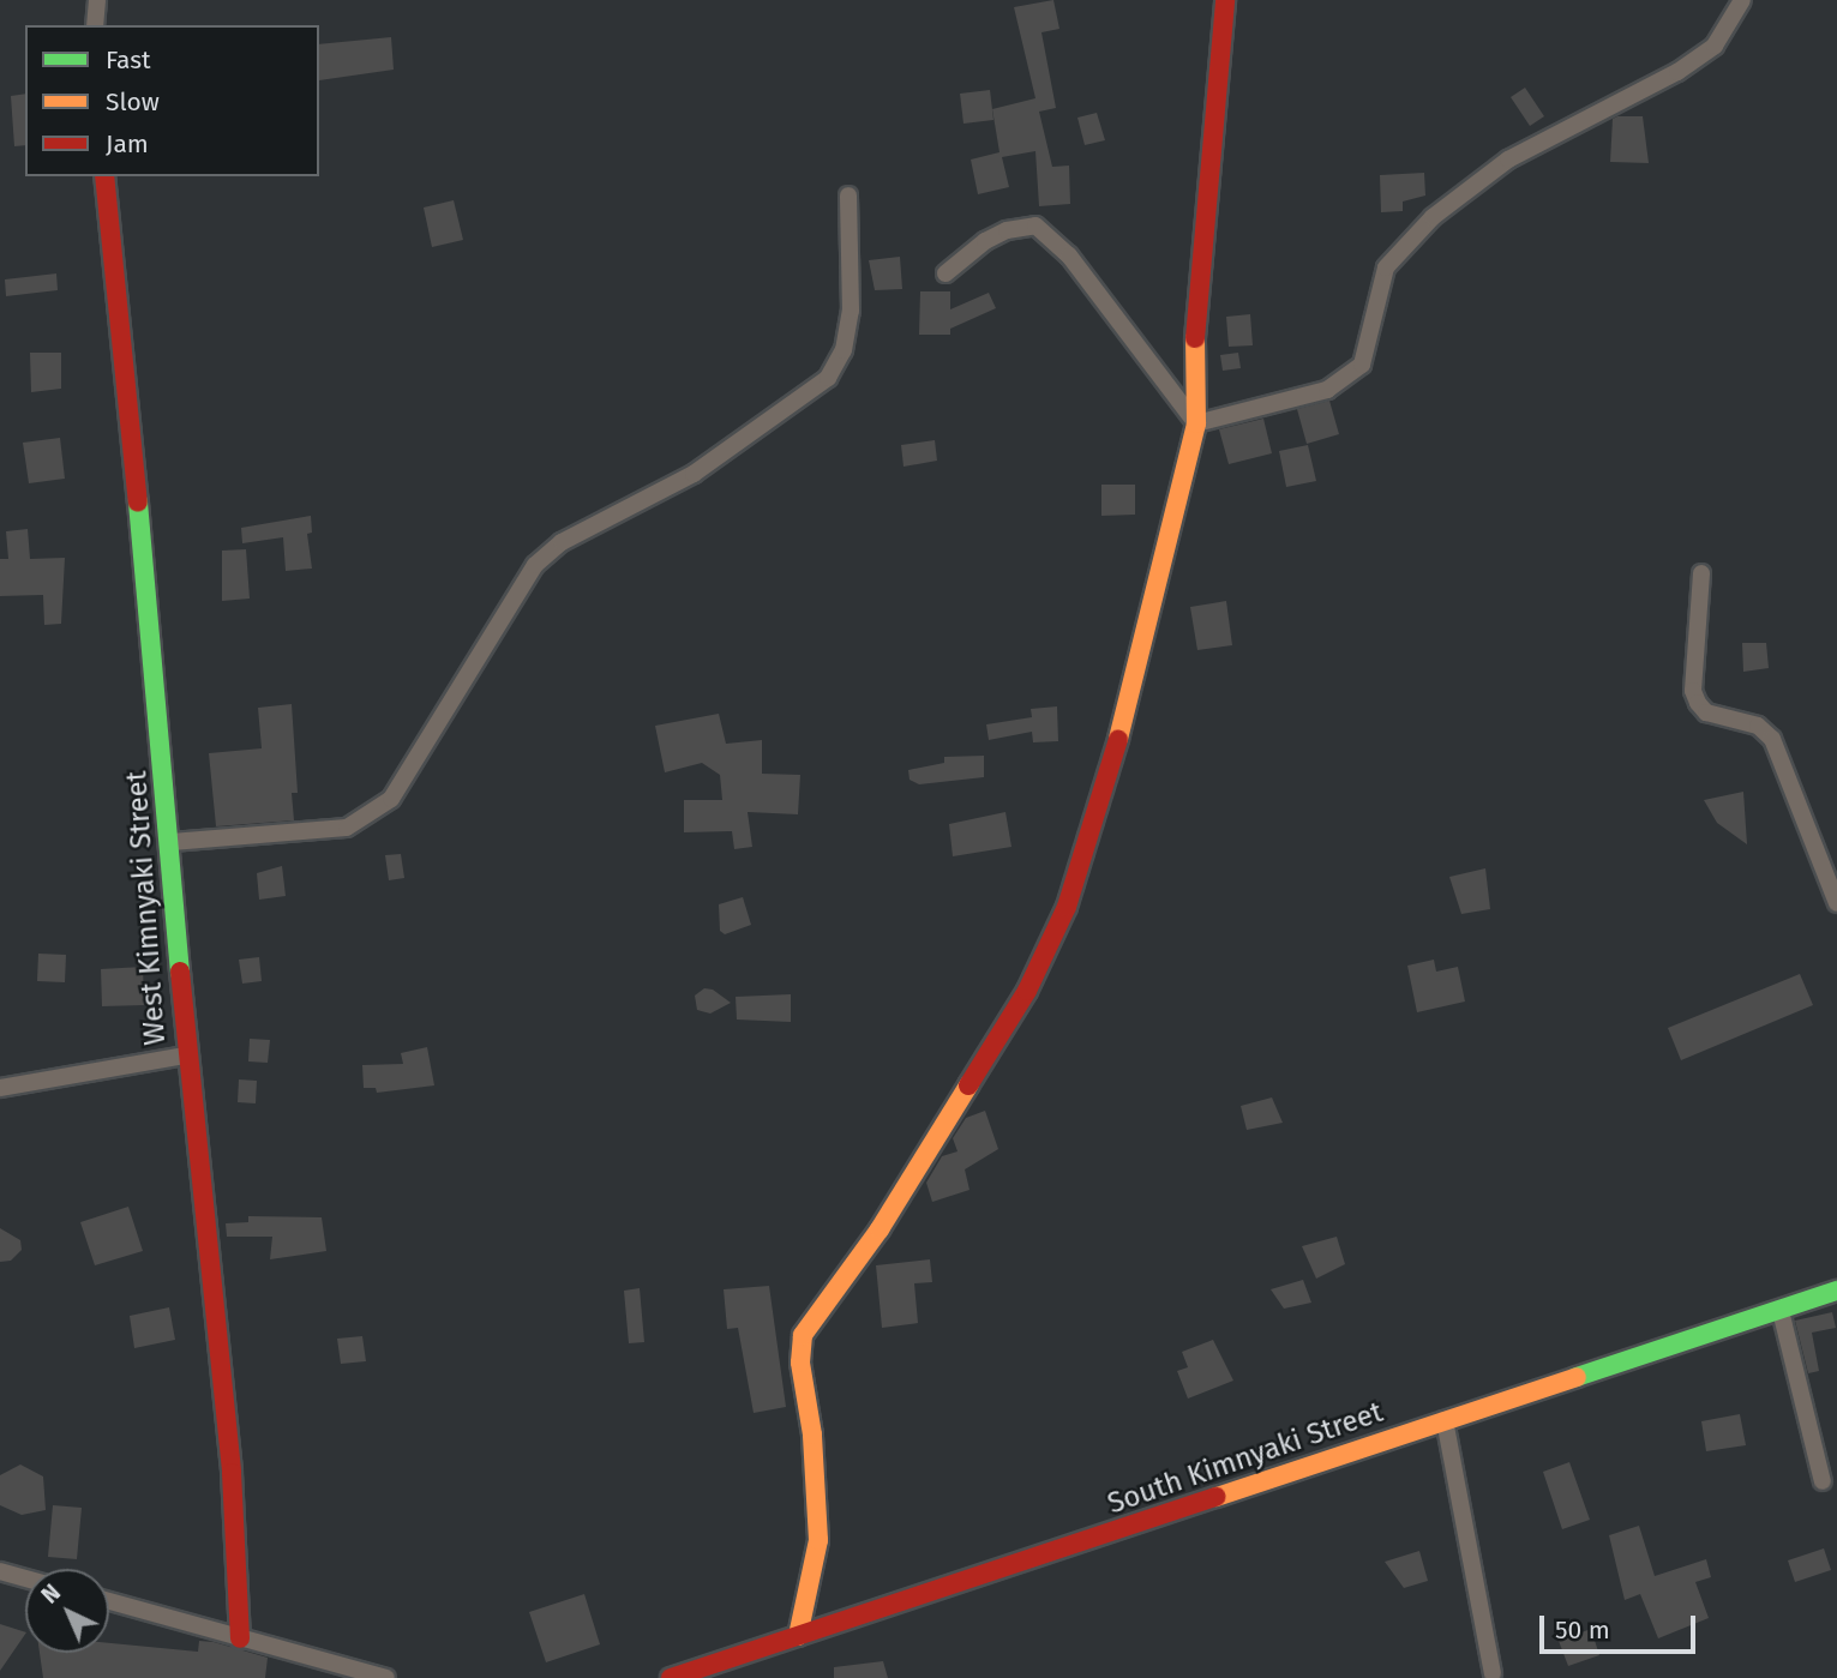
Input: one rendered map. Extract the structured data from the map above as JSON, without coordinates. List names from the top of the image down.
{
  "streets": {
    "street": ["West Kimnyaki Street", "South Kimnyaki Street"]
  },
  "legend": ["Fast", "Slow", "Jam"],
  "scale_bar": "50 m",
  "north": "top left"
}
